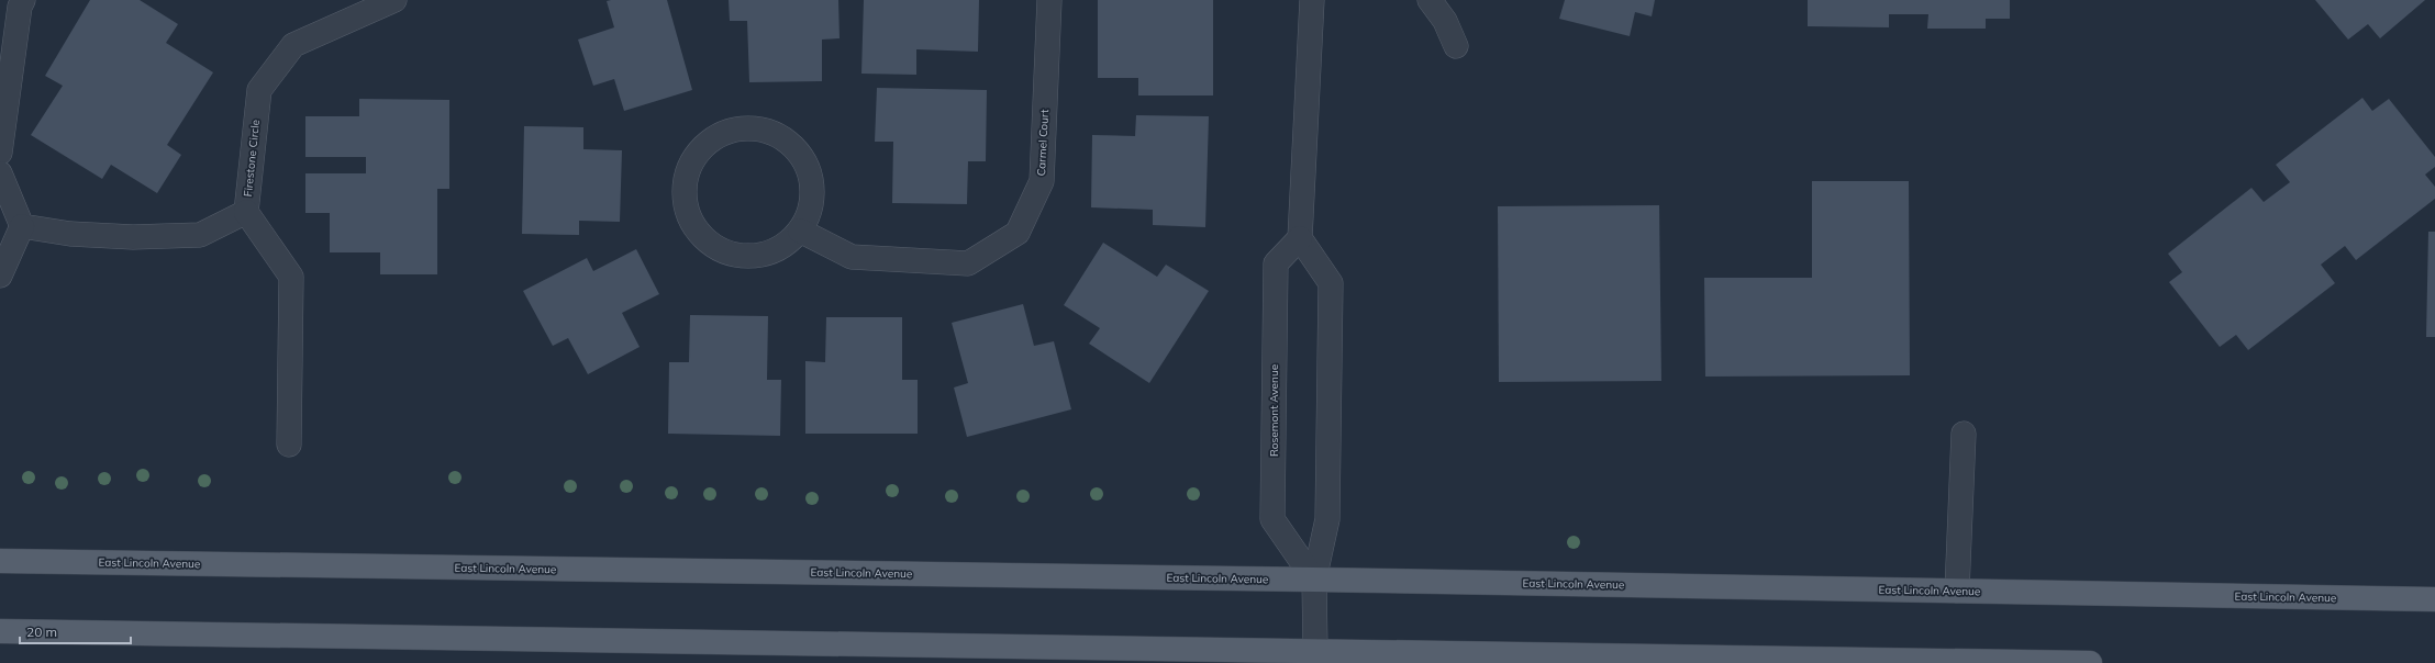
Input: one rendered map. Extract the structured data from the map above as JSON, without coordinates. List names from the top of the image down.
{
  "streets": {
    "main road": ["East Lincoln Avenue"],
    "street": ["Carmel Court", "Firestone Circle", "Rosemont Avenue"]
  },
  "crossings": [
    ["Rosemont Avenue", "East Lincoln Avenue"]
  ],
  "scale_bar": "20 m"
}
